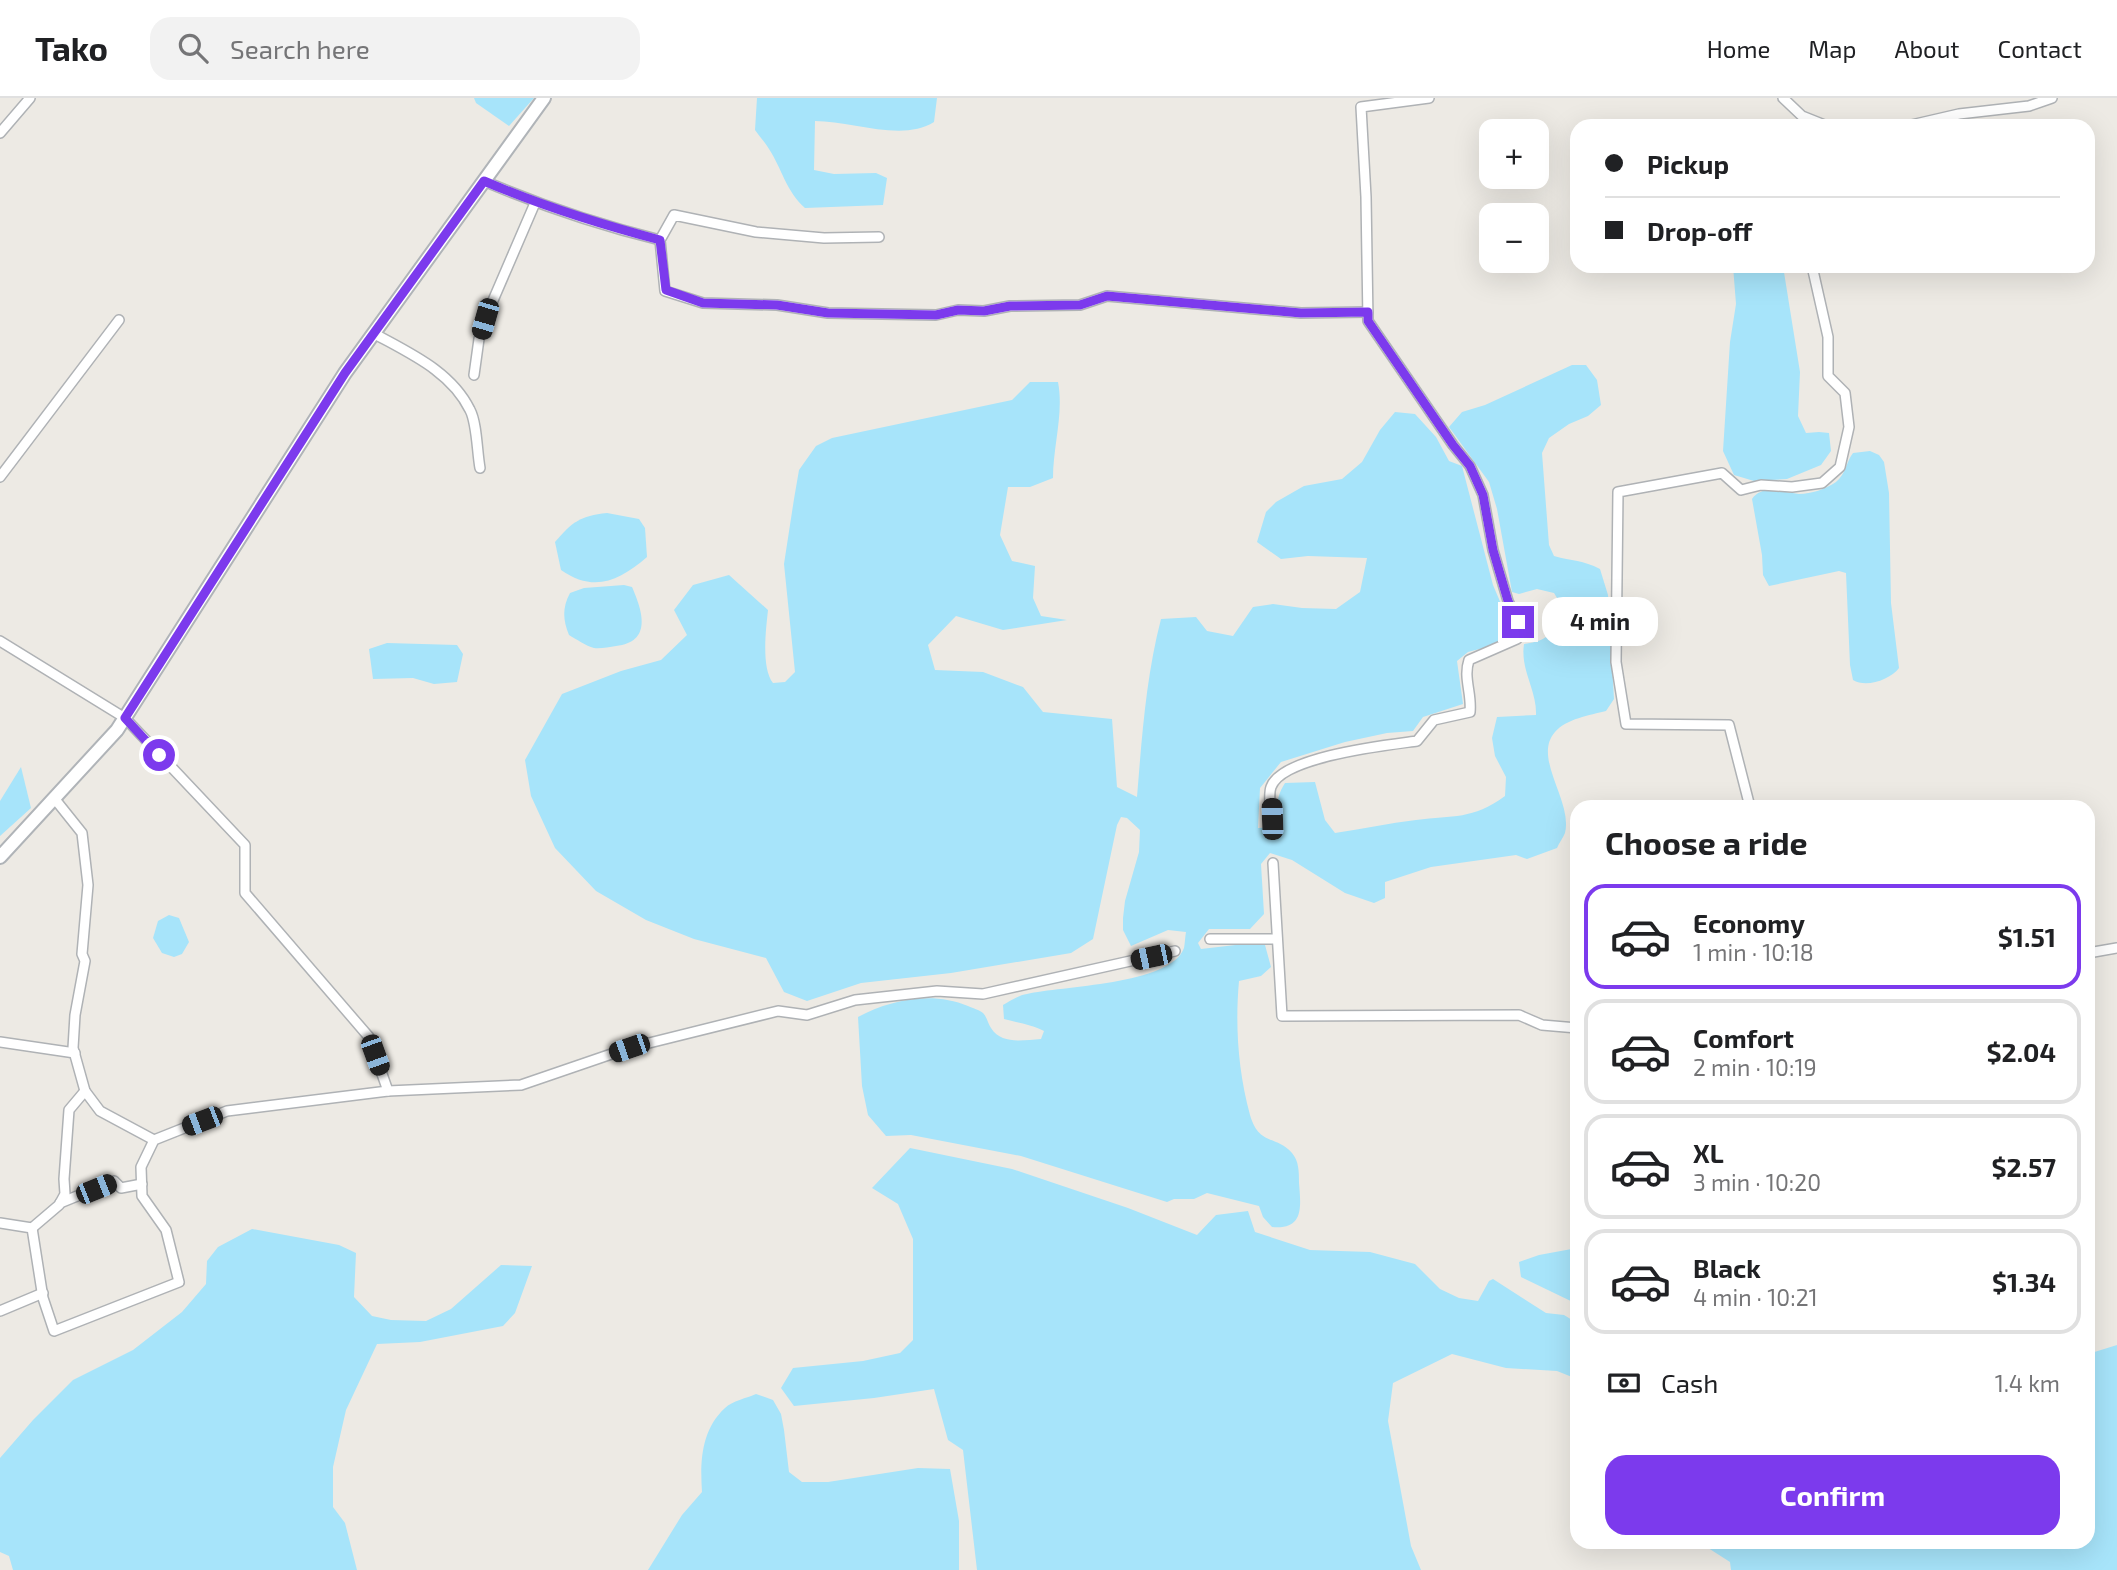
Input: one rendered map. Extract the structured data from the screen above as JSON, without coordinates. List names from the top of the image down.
{
  "page": {
    "header": "Tako",
    "search": "Search here",
    "nav": [
      "Home",
      "Map",
      "About",
      "Contact"
    ],
    "map_buttons": ["+", "−"],
    "banner": ["Pickup", "Drop-off"],
    "bubble": "4 min",
    "heading": "Choose a ride",
    "list": [
      {
        "name": "Economy",
        "note": "1 min · 10:18",
        "value": "$1.51"
      },
      {
        "name": "Comfort",
        "note": "2 min · 10:19",
        "value": "$2.04"
      },
      {
        "name": "XL",
        "note": "3 min · 10:20",
        "value": "$2.57"
      },
      {
        "name": "Black",
        "note": "4 min · 10:21",
        "value": "$1.34"
      }
    ],
    "pay": ["Cash", "1.4 km"],
    "buttons": "Confirm"
  }
}
